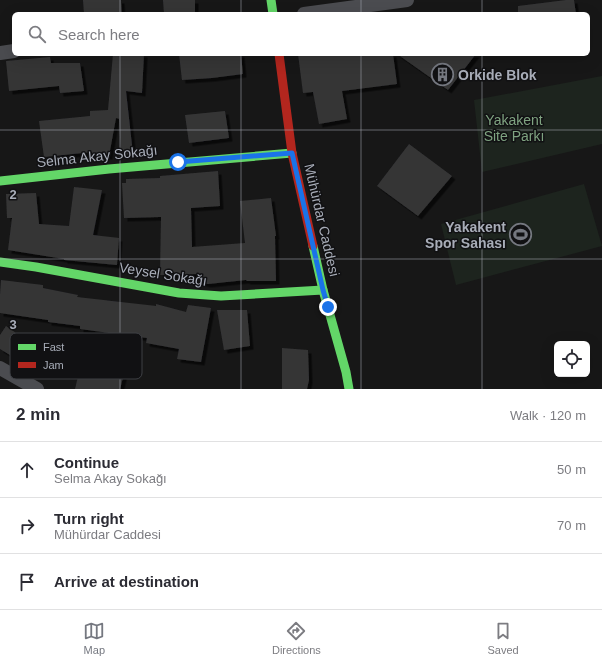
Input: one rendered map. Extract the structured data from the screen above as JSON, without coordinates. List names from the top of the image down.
{
  "streets": {
    "street": ["Selma Akay Sokağı", "Mühürdar Caddesi", "Veysel Sokağı"]
  },
  "crossings": [
    ["Selma Akay Sokağı", "Mühürdar Caddesi"],
    ["Mühürdar Caddesi", "Veysel Sokağı"]
  ],
  "parks": ["Yakakent Site Parkı"],
  "places": {
    "building": ["Orkide Blok"],
    "sports": ["Yakakent Spor Sahası"]
  },
  "legend": ["Fast", "Jam"],
  "page": {
    "search": "Search here",
    "heading": ["2 min", "Walk · 120 m"],
    "list": [
      ["Continue", "Selma Akay Sokağı", "50 m"],
      ["Turn right", "Mühürdar Caddesi", "70 m"],
      "Arrive at destination"
    ],
    "nav": ["Map", "Directions", "Saved"]
  },
  "grid": {
    "rows": ["2", "3"]
  }
}
